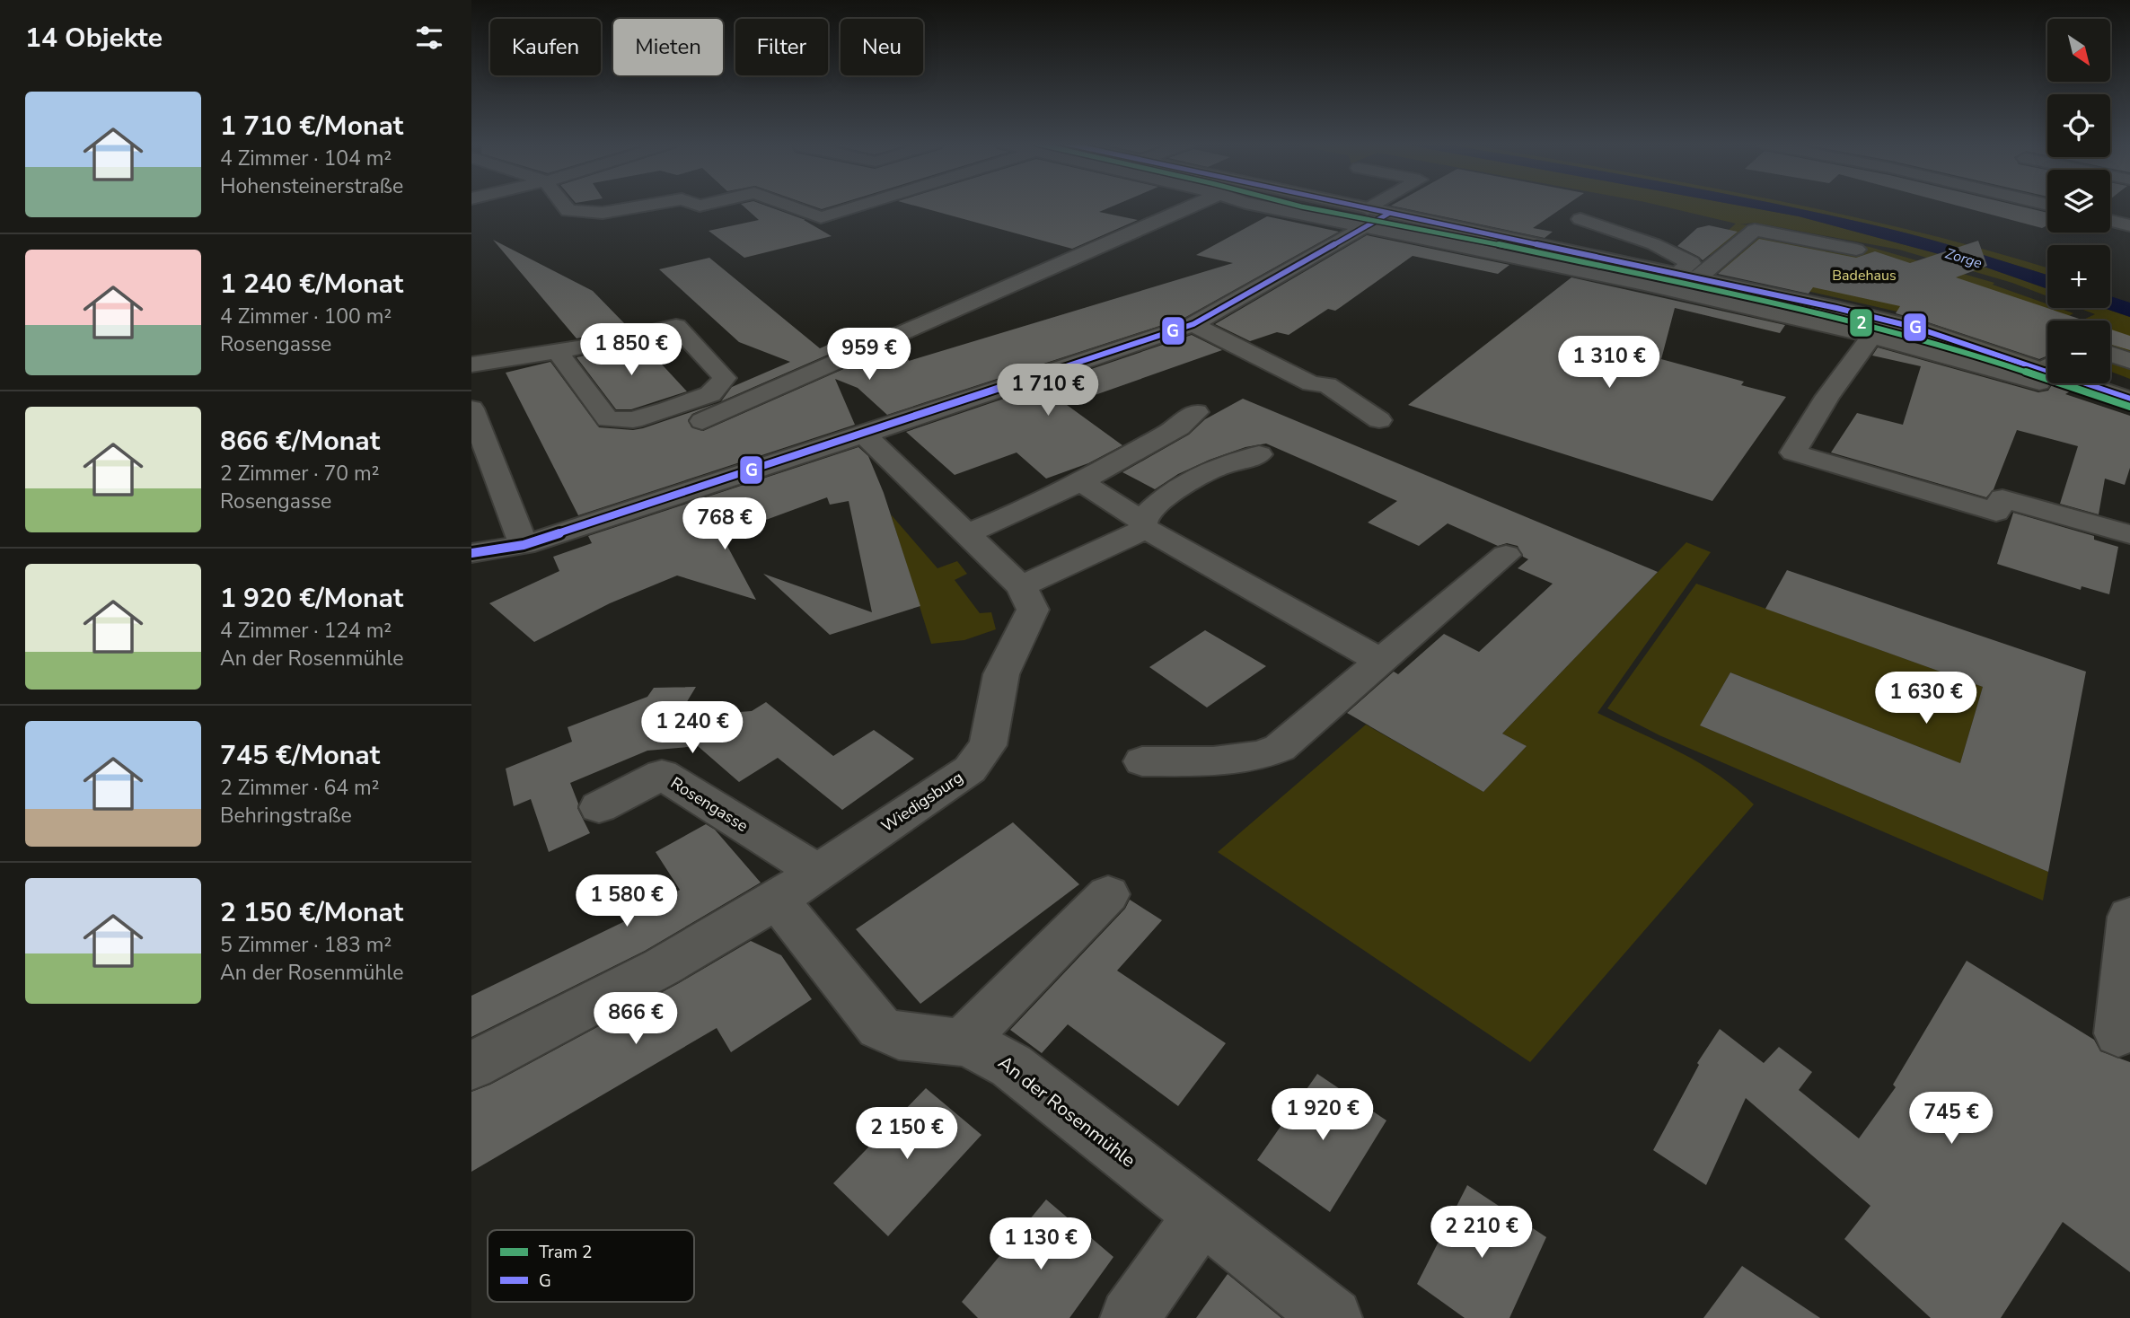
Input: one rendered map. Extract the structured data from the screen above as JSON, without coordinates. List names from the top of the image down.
{
  "streets": {
    "street": ["Wiedigsburg", "Rosengasse", "An der Rosenmühle"]
  },
  "crossings": [
    ["Wiedigsburg", "Rosengasse"],
    ["Wiedigsburg", "An der Rosenmühle"]
  ],
  "water": ["Zorge"],
  "parks": ["Badehaus"],
  "lines": ["tram line 2", "transit line G"],
  "legend": ["Tram 2", "G"],
  "north": "bottom right",
  "page": {
    "heading": "14 Objekte",
    "map_buttons": ["+", "−"],
    "chip": [
      "Kaufen",
      "Mieten",
      "Filter",
      "Neu"
    ],
    "list": [
      {
        "name": "1 710 €/Monat",
        "note": "4 Zimmer · 104 m² · Hohensteinerstraße"
      },
      {
        "name": "1 240 €/Monat",
        "note": "4 Zimmer · 100 m² · Rosengasse"
      },
      {
        "name": "866 €/Monat",
        "note": "2 Zimmer · 70 m² · Rosengasse"
      },
      {
        "name": "1 920 €/Monat",
        "note": "4 Zimmer · 124 m² · An der Rosenmühle"
      },
      {
        "name": "745 €/Monat",
        "note": "2 Zimmer · 64 m² · Behringstraße"
      },
      {
        "name": "2 150 €/Monat",
        "note": "5 Zimmer · 183 m² · An der Rosenmühle"
      }
    ],
    "price": [
      "1 850 €",
      "959 €",
      "1 310 €",
      "1 710 €",
      "768 €",
      "1 630 €",
      "1 240 €",
      "1 580 €",
      "866 €",
      "1 920 €",
      "745 €",
      "2 150 €",
      "2 210 €",
      "1 130 €"
    ]
  }
}
